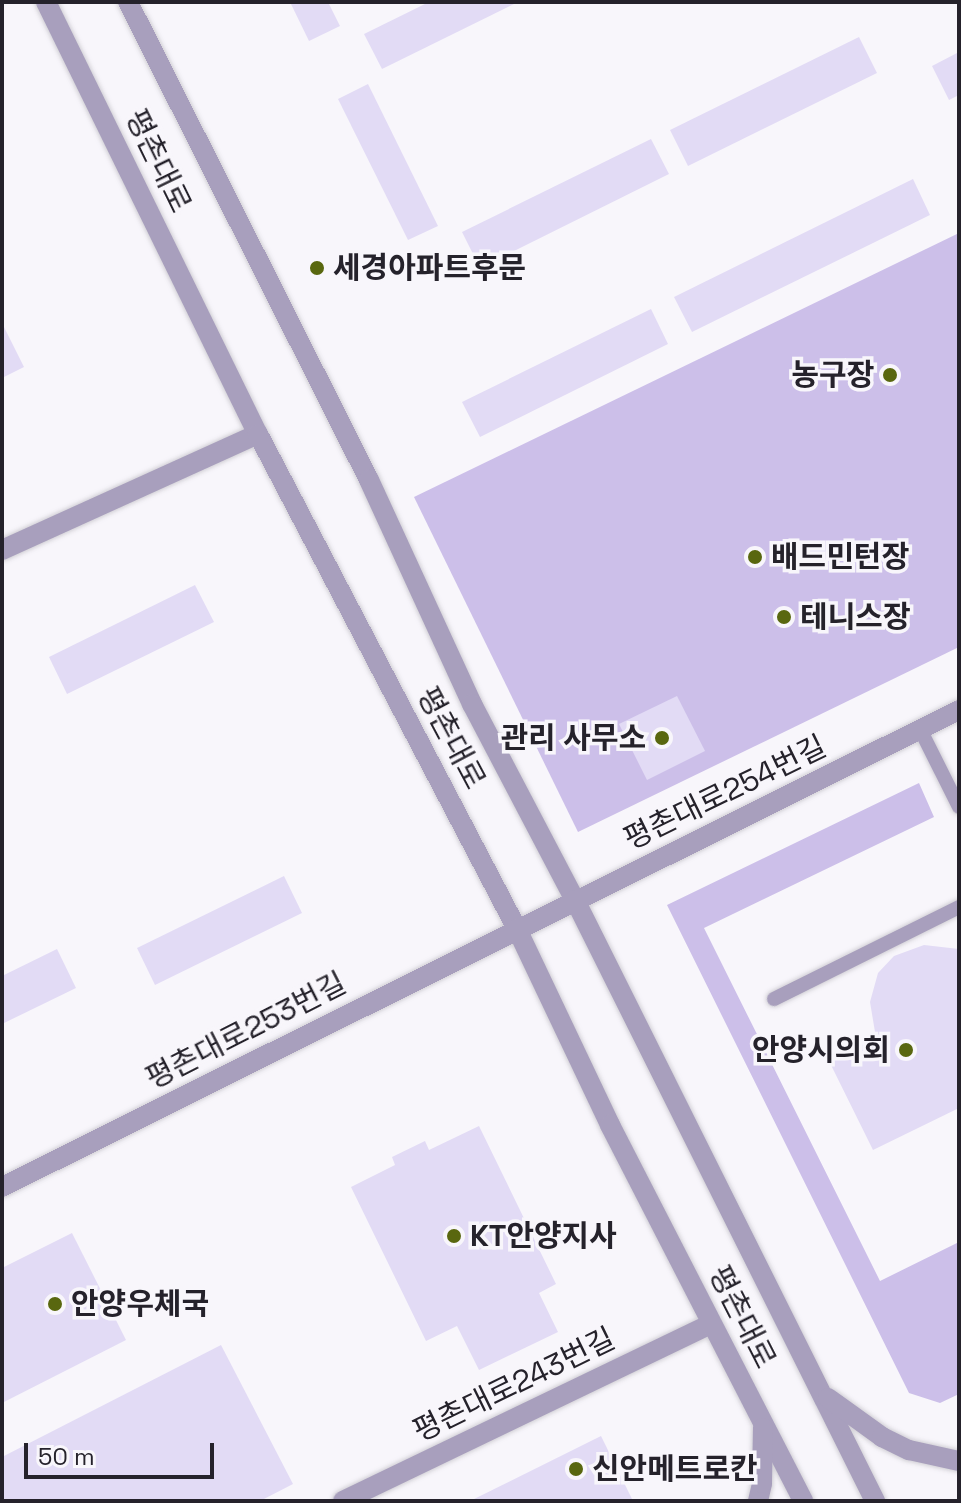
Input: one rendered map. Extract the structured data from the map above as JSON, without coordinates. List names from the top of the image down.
{
  "streets": {
    "street": [
      "평촌대로",
      "평촌대로254번길",
      "평촌대로253번길",
      "평촌대로243번길"
    ]
  },
  "crossings": [
    ["평촌대로", "평촌대로254번길"],
    ["평촌대로", "평촌대로253번길"],
    ["평촌대로", "평촌대로243번길"],
    ["평촌대로254번길", "평촌대로253번길"]
  ],
  "places": [
    "세경아파트후문",
    "농구장",
    "배드민턴장",
    "테니스장",
    "관리 사무소",
    "안양시의회",
    "KT안양지사",
    "안양우체국",
    "신안메트로칸"
  ],
  "scale_bar": "50 m"
}
